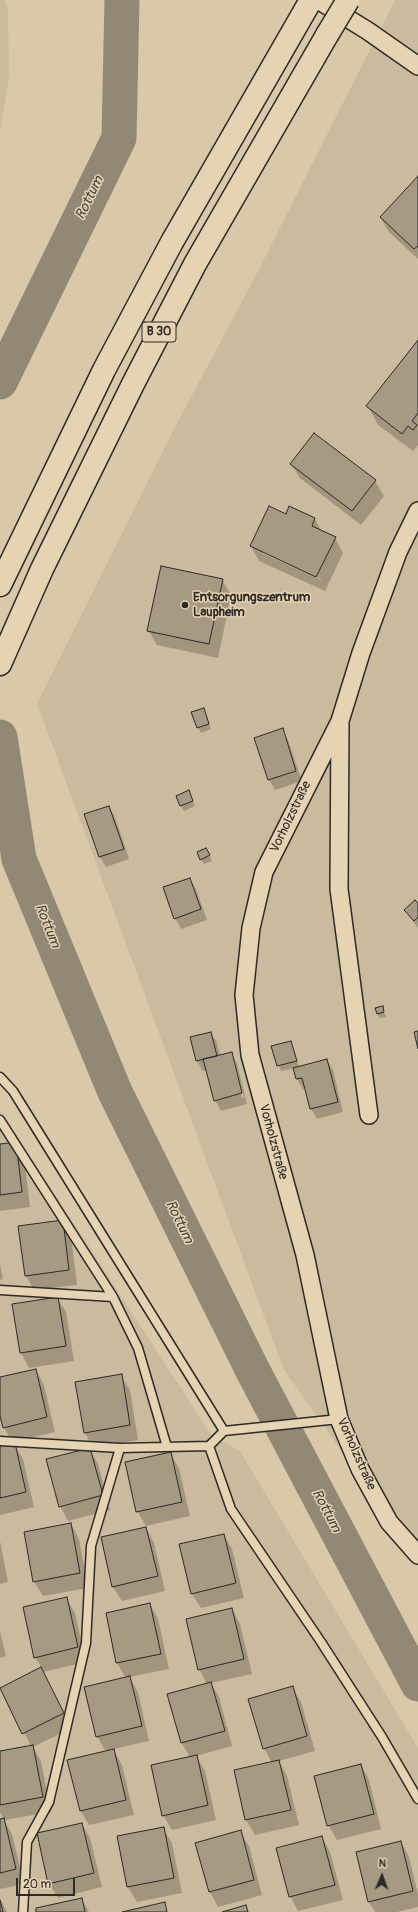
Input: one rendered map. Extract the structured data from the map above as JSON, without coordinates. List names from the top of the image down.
{
  "streets": {
    "highway": ["B 30"],
    "street": ["Vorholzstraße"]
  },
  "water": ["Rottum"],
  "places": ["Entsorgungszentrum Laupheim"],
  "scale_bar": "20 m",
  "north": "top"
}
